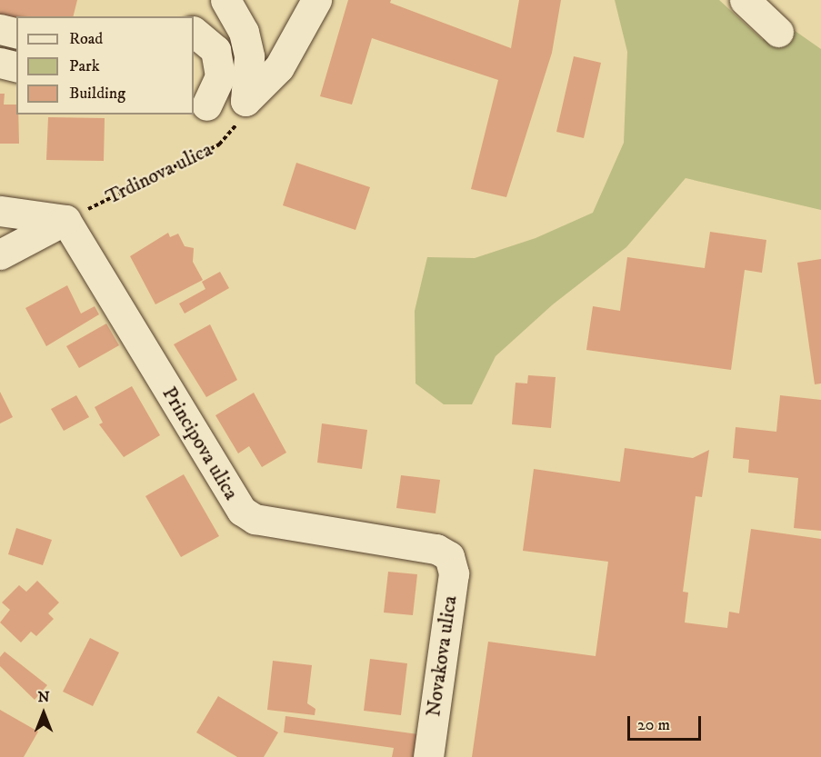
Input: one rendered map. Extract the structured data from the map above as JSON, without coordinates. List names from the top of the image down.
{
  "streets": {
    "street": ["Principova ulica", "Novakova ulica"],
    "path": ["Trdinova ulica"]
  },
  "crossings": [
    ["Trdinova ulica", "Principova ulica"],
    ["Principova ulica", "Novakova ulica"]
  ],
  "legend": ["Road", "Park", "Building"],
  "scale_bar": "20 m",
  "north": "top"
}
